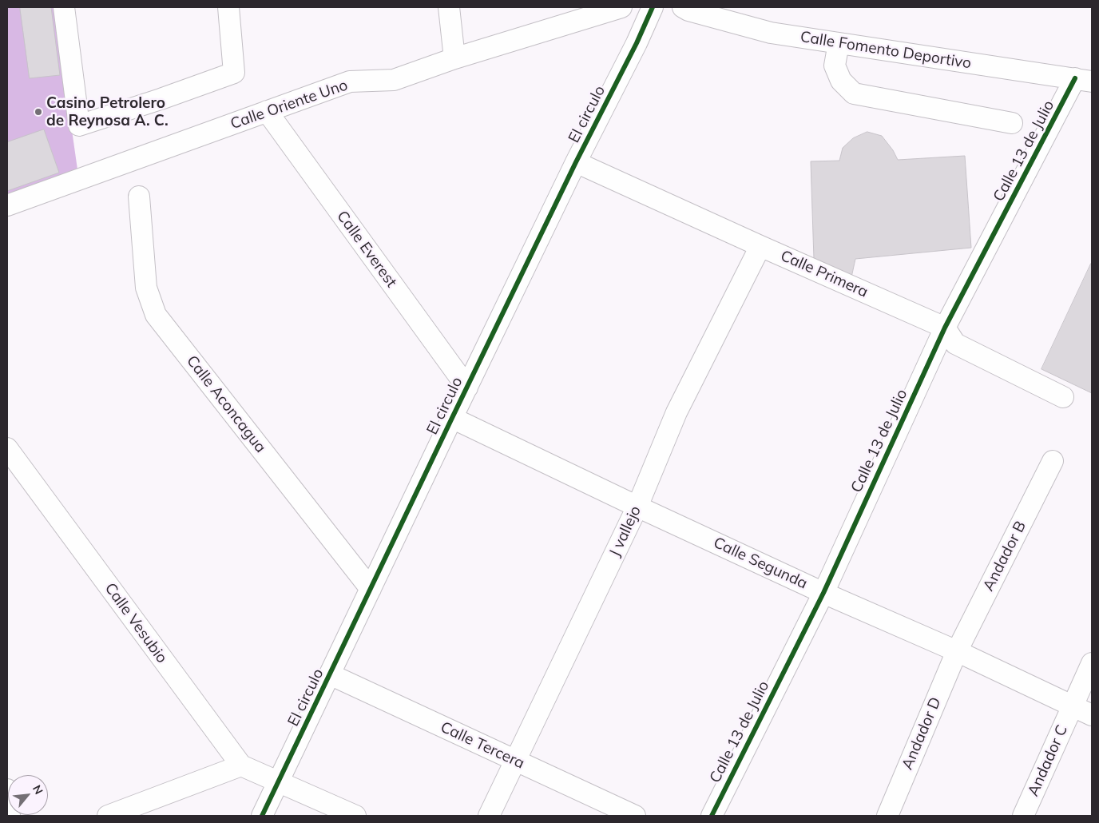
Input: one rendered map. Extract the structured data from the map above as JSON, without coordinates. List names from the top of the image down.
{
  "streets": {
    "street": [
      "Calle Fomento Deportivo",
      "Calle Oriente Uno",
      "El circulo",
      "Calle 13 de Julio",
      "Calle Everest",
      "Calle Primera",
      "Calle Aconcagua",
      "J vallejo",
      "Andador B",
      "Calle Segunda",
      "Calle Vesubio",
      "Andador D",
      "Calle Tercera",
      "Andador C"
    ]
  },
  "crossings": [
    ["Calle Fomento Deportivo", "Calle 13 de Julio"],
    ["Calle Oriente Uno", "Calle Everest"],
    ["El circulo", "Calle Everest"],
    ["El circulo", "Calle Primera"],
    ["El circulo", "Calle Aconcagua"],
    ["El circulo", "Calle Segunda"],
    ["El circulo", "Calle Tercera"],
    ["Calle 13 de Julio", "Calle Primera"],
    ["Calle 13 de Julio", "Calle Segunda"],
    ["Calle Primera", "J vallejo"],
    ["J vallejo", "Calle Segunda"],
    ["J vallejo", "Calle Tercera"],
    ["Andador B", "Calle Segunda"],
    ["Andador B", "Andador D"],
    ["Calle Segunda", "Andador D"],
    ["Calle Segunda", "Andador C"]
  ],
  "places": ["Casino Petrolero de Reynosa A. C."],
  "north": "top right"
}
